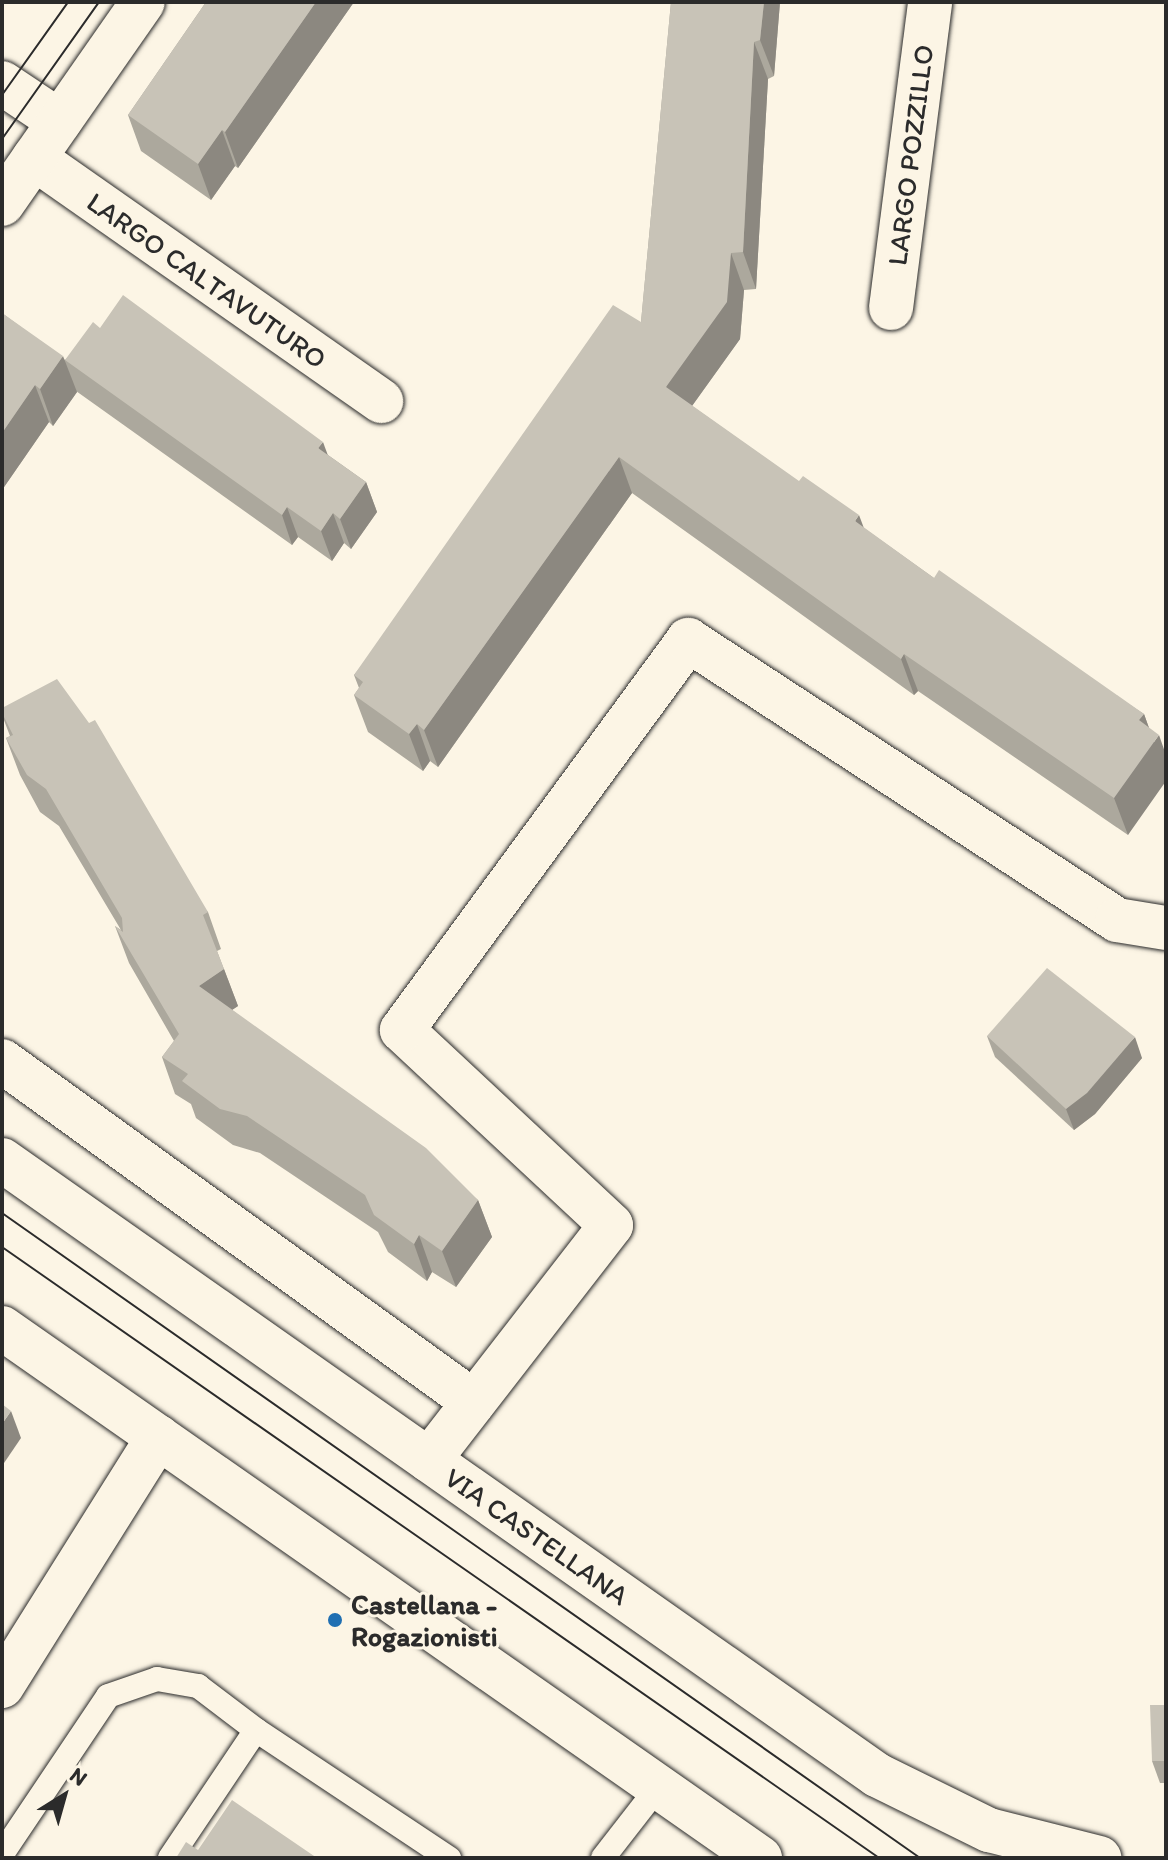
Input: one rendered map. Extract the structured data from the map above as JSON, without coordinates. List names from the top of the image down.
{
  "streets": {
    "street": ["LARGO POZZILLO", "LARGO CALTAVUTURO", "VIA CASTELLANA"]
  },
  "places": ["Castellana - Rogazionisti"],
  "north": "top right"
}
